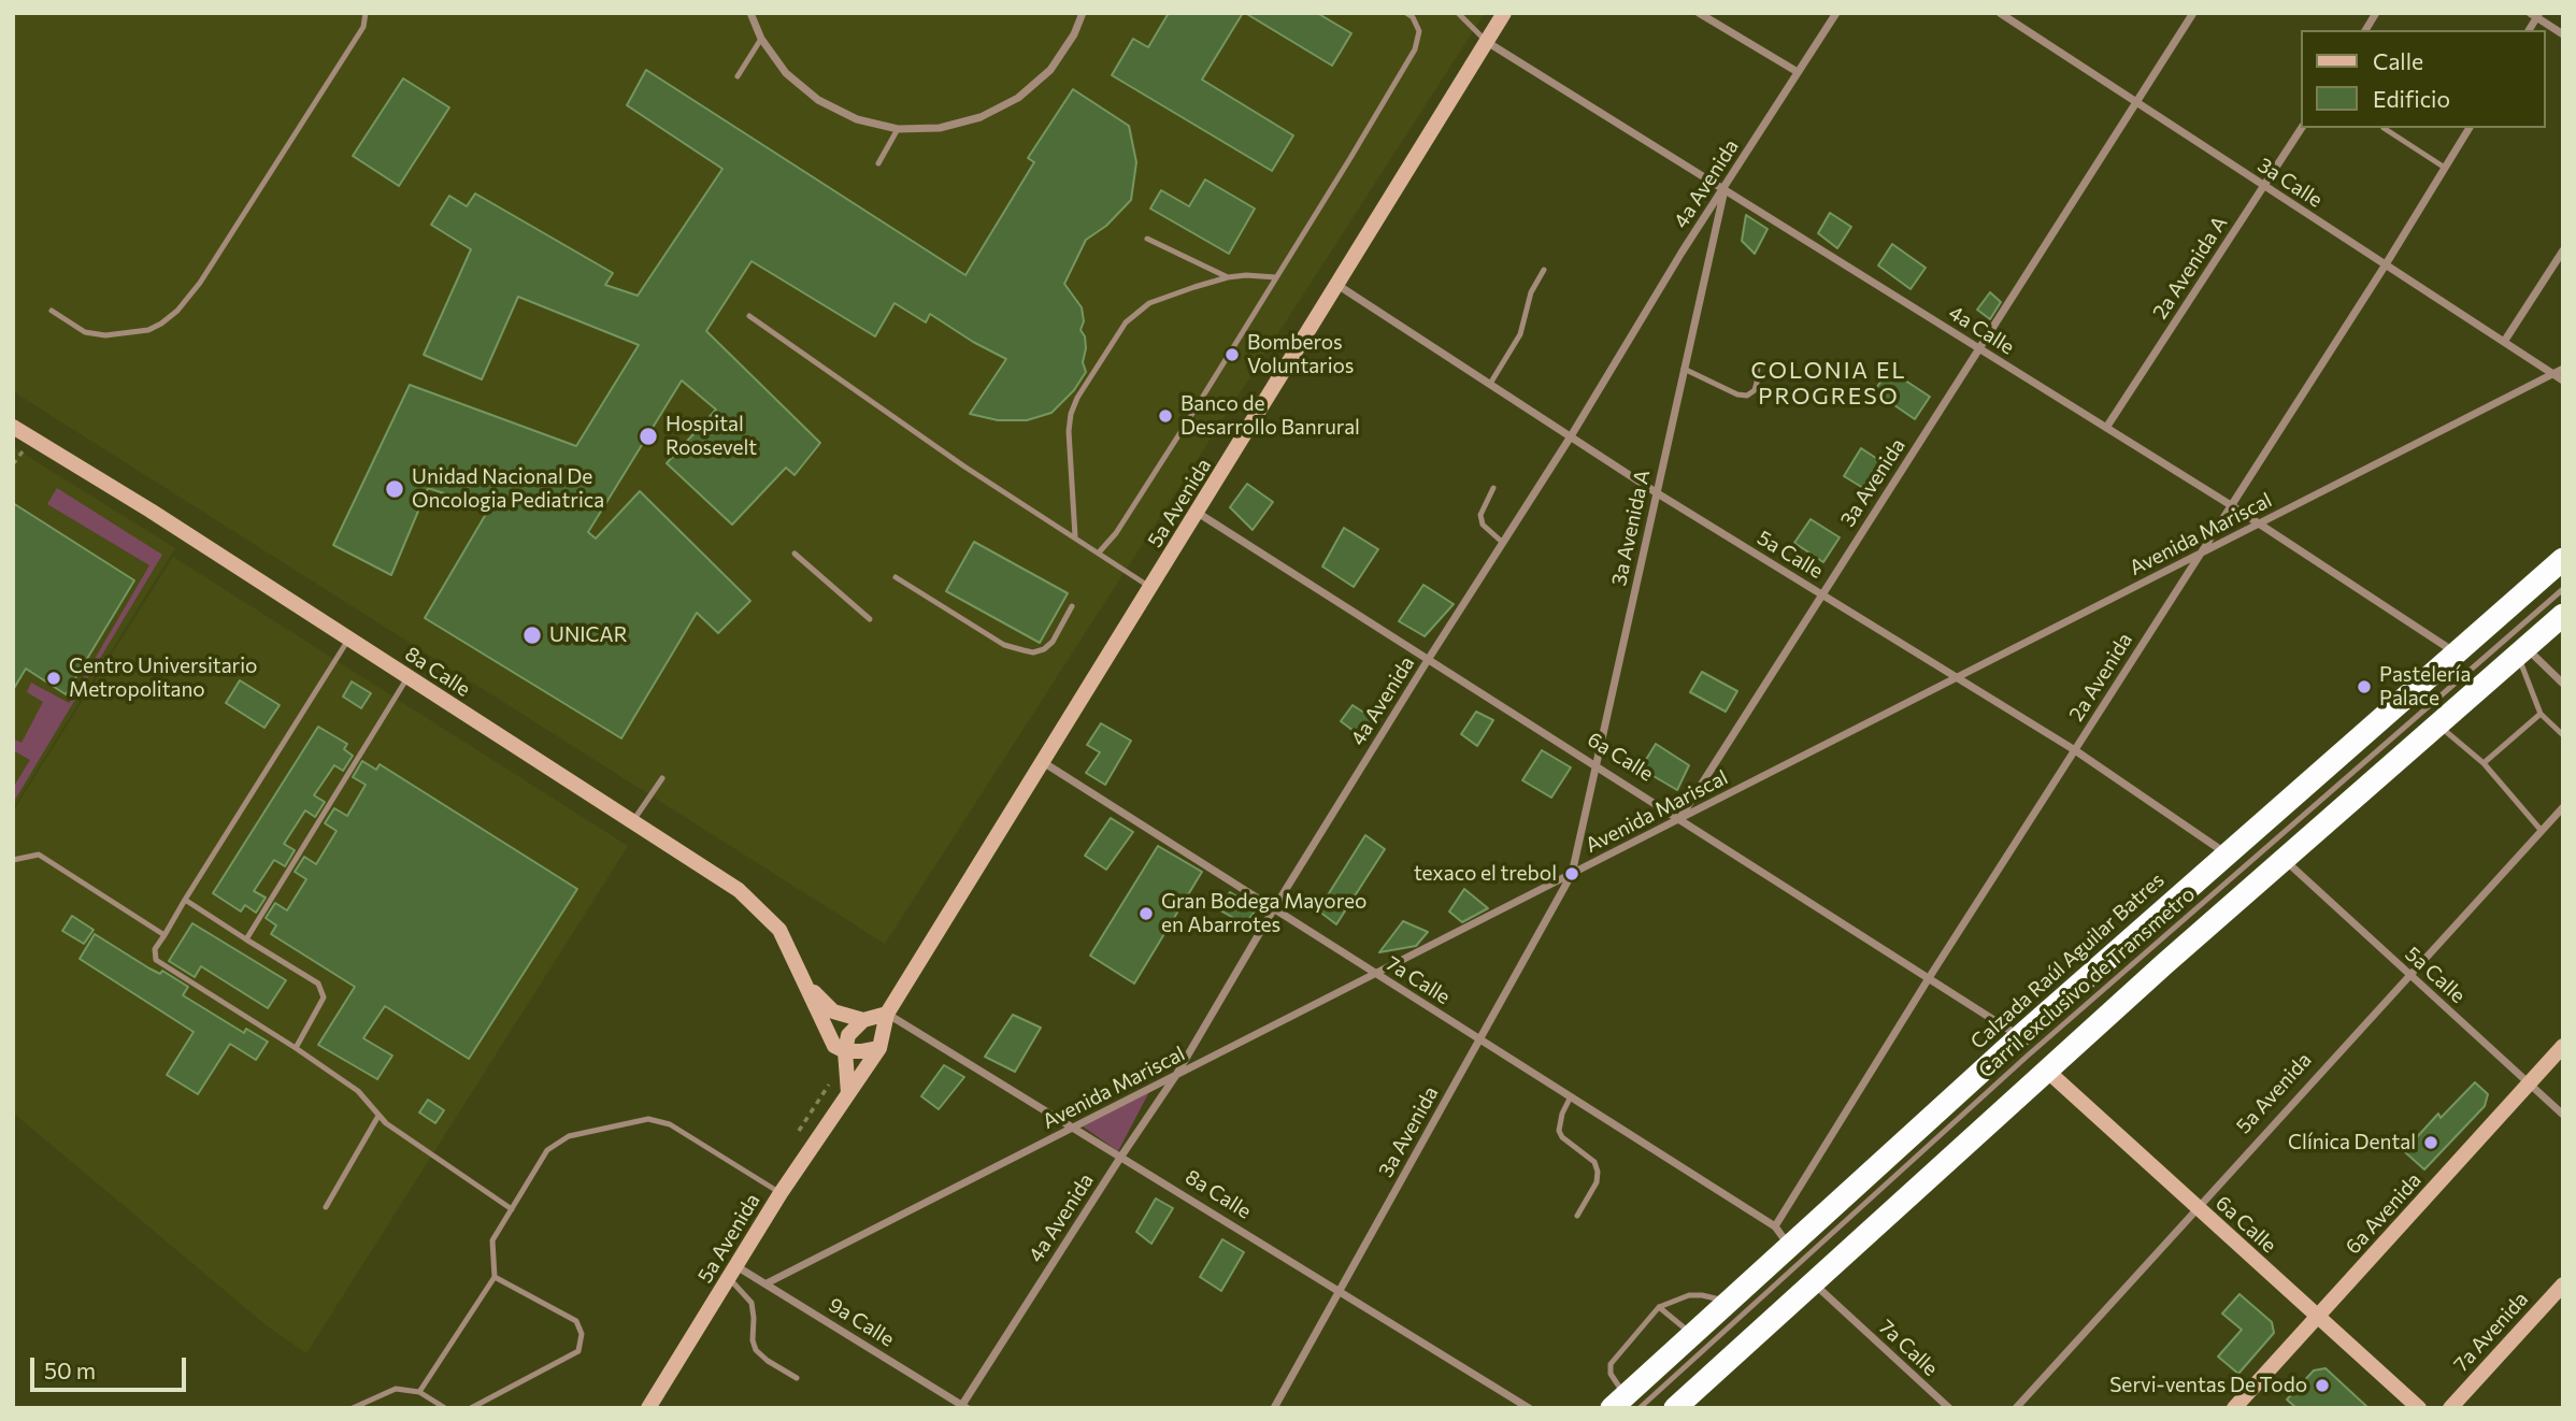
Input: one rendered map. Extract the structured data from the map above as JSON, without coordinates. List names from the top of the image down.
{
  "streets": {
    "highway": ["Calzada Raúl Aguilar Batres"],
    "street": [
      "3a Calle",
      "4a Avenida",
      "2a Avenida A",
      "4a Calle",
      "3a Avenida",
      "5a Avenida",
      "3a Avenida A",
      "Avenida Mariscal",
      "5a Calle",
      "8a Calle",
      "2a Avenida",
      "6a Calle",
      "7a Calle",
      "6a Avenida",
      "9a Calle",
      "7a Avenida"
    ],
    "lane": ["Carril exclusivo de Transmetro"]
  },
  "crossings": [
    ["3a Calle", "2a Avenida A"],
    ["3a Calle", "3a Avenida"],
    ["3a Calle", "Avenida Mariscal"],
    ["3a Calle", "2a Avenida"],
    ["4a Avenida", "4a Calle"],
    ["4a Avenida", "3a Avenida A"],
    ["4a Avenida", "Avenida Mariscal"],
    ["4a Avenida", "5a Calle"],
    ["4a Avenida", "8a Calle"],
    ["4a Avenida", "6a Calle"],
    ["4a Avenida", "7a Calle"],
    ["4a Avenida", "9a Calle"],
    ["2a Avenida A", "4a Calle"],
    ["4a Calle", "3a Avenida"],
    ["4a Calle", "5a Avenida"],
    ["4a Calle", "3a Avenida A"],
    ["4a Calle", "Avenida Mariscal"],
    ["4a Calle", "2a Avenida"],
    ["4a Calle", "Calzada Raúl Aguilar Batres"],
    ["3a Avenida", "3a Avenida A"],
    ["3a Avenida", "Avenida Mariscal"],
    ["3a Avenida", "5a Calle"],
    ["3a Avenida", "8a Calle"],
    ["3a Avenida", "6a Calle"],
    ["3a Avenida", "7a Calle"],
    ["5a Avenida", "5a Calle"],
    ["5a Avenida", "8a Calle"],
    ["5a Avenida", "6a Calle"],
    ["5a Avenida", "7a Calle"],
    ["5a Avenida", "9a Calle"],
    ["3a Avenida A", "Avenida Mariscal"],
    ["3a Avenida A", "5a Calle"],
    ["3a Avenida A", "6a Calle"],
    ["Avenida Mariscal", "5a Calle"],
    ["Avenida Mariscal", "8a Calle"],
    ["Avenida Mariscal", "2a Avenida"],
    ["Avenida Mariscal", "6a Calle"],
    ["Avenida Mariscal", "7a Calle"],
    ["Avenida Mariscal", "9a Calle"],
    ["5a Calle", "2a Avenida"],
    ["5a Calle", "Calzada Raúl Aguilar Batres"],
    ["5a Calle", "6a Avenida"],
    ["2a Avenida", "6a Calle"],
    ["2a Avenida", "7a Calle"],
    ["6a Calle", "Calzada Raúl Aguilar Batres"],
    ["6a Calle", "6a Avenida"],
    ["Calzada Raúl Aguilar Batres", "Carril exclusivo de Transmetro"]
  ],
  "districts": ["COLONIA EL PROGRESO"],
  "places": [
    "Bomberos Voluntarios",
    "Banco de Desarrollo Banrural",
    "Hospital Roosevelt",
    "Unidad Nacional De Oncologia Pediatrica",
    "UNICAR",
    "Centro Universitario Metropolitano",
    "Pastelería Palace",
    "texaco el trebol",
    "Gran Bodega Mayoreo en Abarrotes",
    "Clínica Dental",
    "Servi-ventas De Todo"
  ],
  "legend": ["Calle", "Edificio"],
  "scale_bar": "50 m"
}
